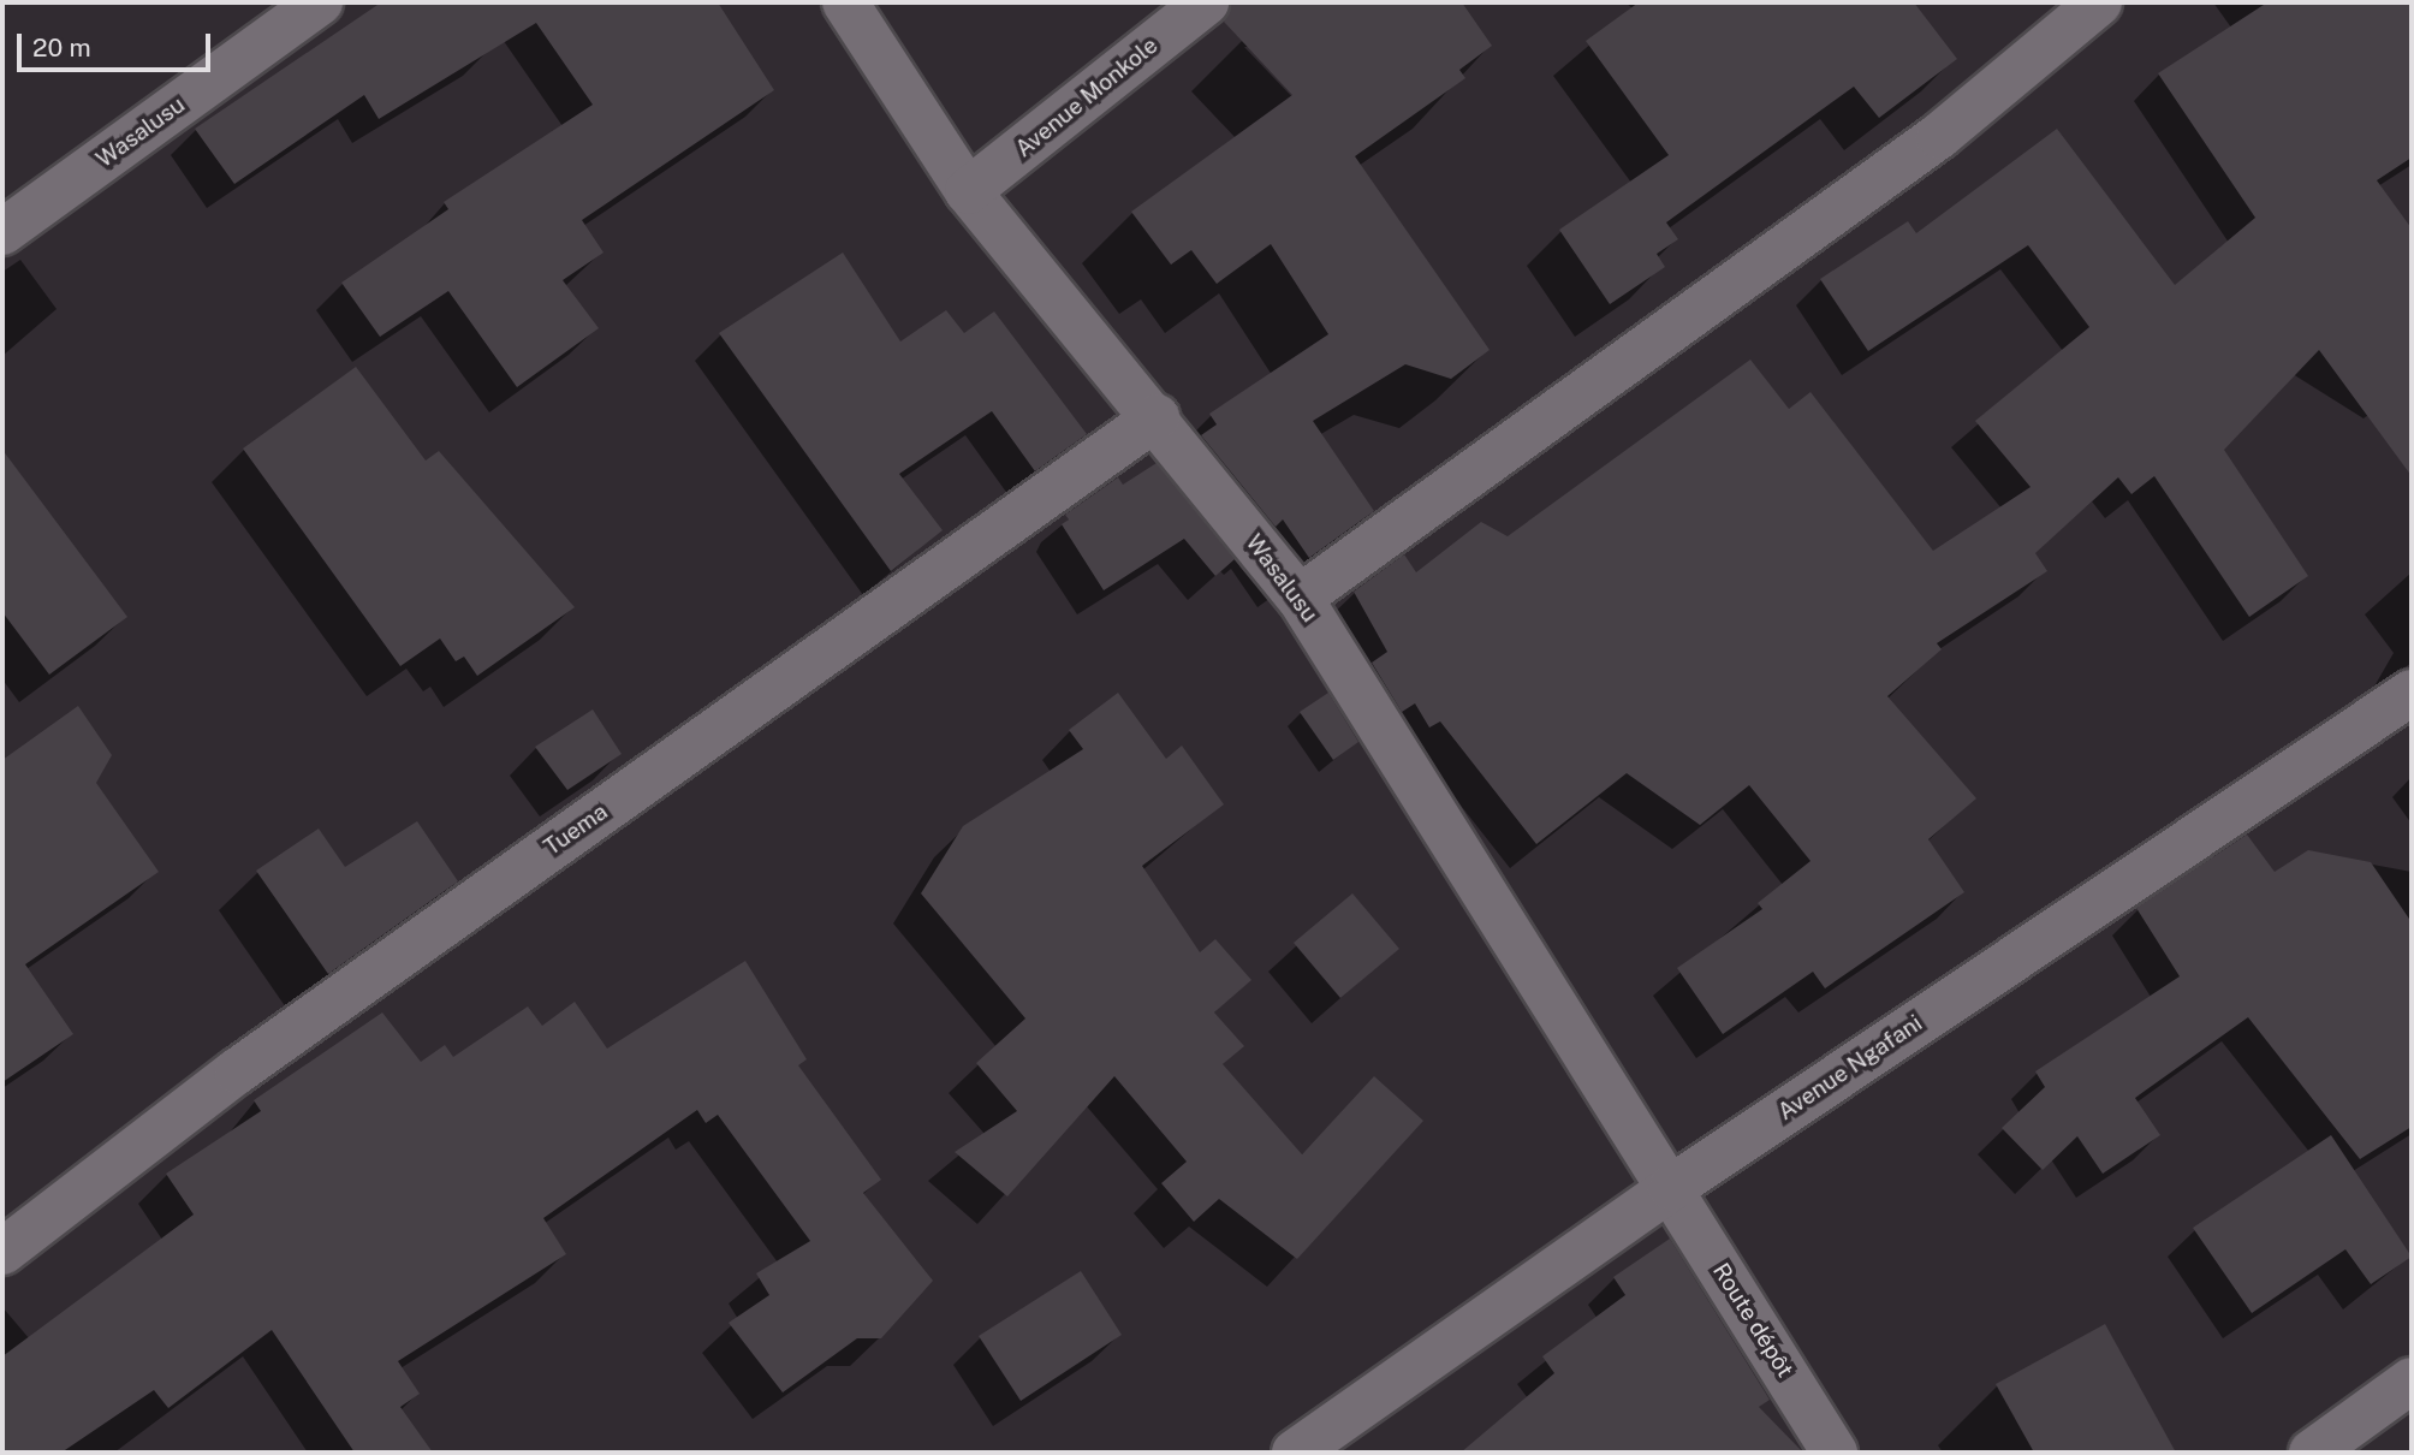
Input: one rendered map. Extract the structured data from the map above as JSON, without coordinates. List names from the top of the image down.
{
  "streets": {
    "street": [
      "Avenue Monkole",
      "Wasalusu",
      "Tuema",
      "Avenue Ngafani",
      "Route dépôt"
    ]
  },
  "crossings": [
    ["Avenue Monkole", "Wasalusu"],
    ["Wasalusu", "Tuema"],
    ["Wasalusu", "Avenue Ngafani"],
    ["Wasalusu", "Route dépôt"],
    ["Avenue Ngafani", "Route dépôt"]
  ],
  "scale_bar": "20 m"
}
